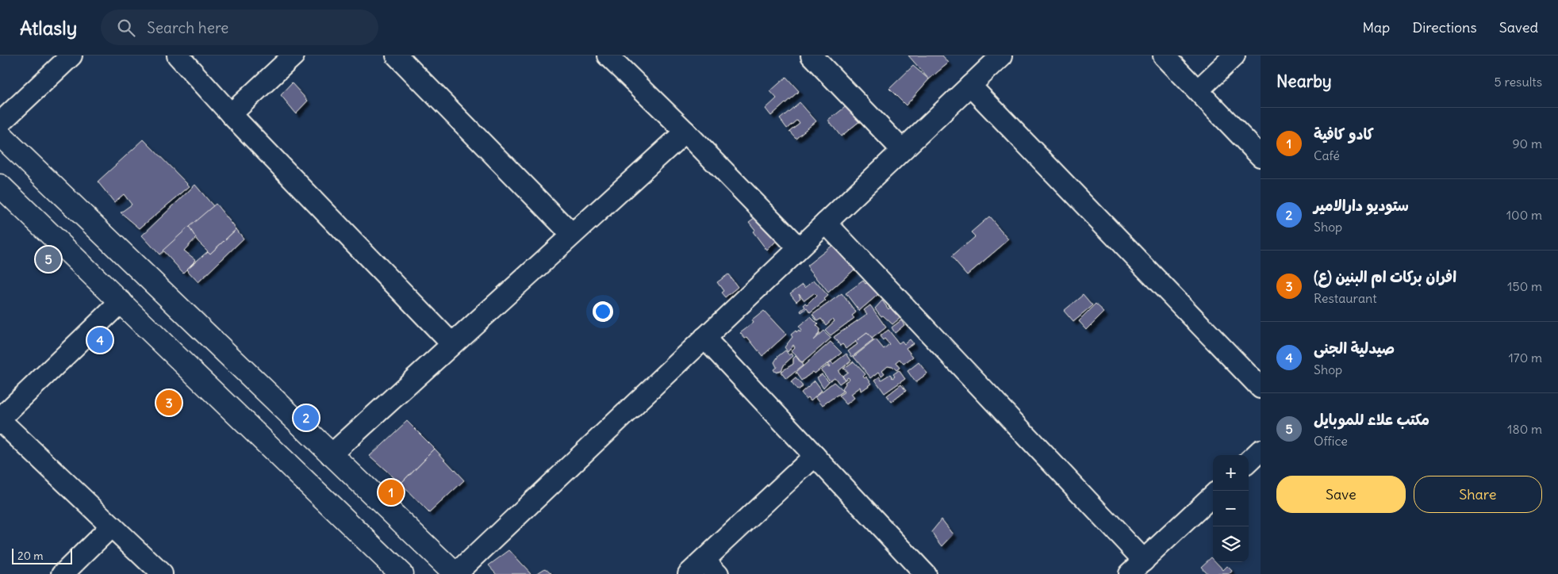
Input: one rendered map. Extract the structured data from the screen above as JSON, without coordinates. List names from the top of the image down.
{
  "scale_bar": "20 m",
  "page": {
    "header": "Atlasly",
    "search": "Search here",
    "nav": ["Map", "Directions", "Saved"],
    "heading": ["Nearby", "5 results"],
    "list": [
      {
        "mark": "1",
        "name": "كادو كافية",
        "note": "Café",
        "value": "90 m"
      },
      {
        "mark": "2",
        "name": "ستوديو دارالامير",
        "note": "Shop",
        "value": "100 m"
      },
      {
        "mark": "3",
        "name": "افران بركات ام البنين (ع)",
        "note": "Restaurant",
        "value": "150 m"
      },
      {
        "mark": "4",
        "name": "صيدلية الجنى",
        "note": "Shop",
        "value": "170 m"
      },
      {
        "mark": "5",
        "name": "مكتب علاء للموبايل",
        "note": "Office",
        "value": "180 m"
      }
    ],
    "pins": [
      "5",
      "4",
      "3",
      "2",
      "1"
    ],
    "map_buttons": ["+", "−"],
    "buttons": ["Save", "Share"],
    "scale": "20 m"
  }
}
